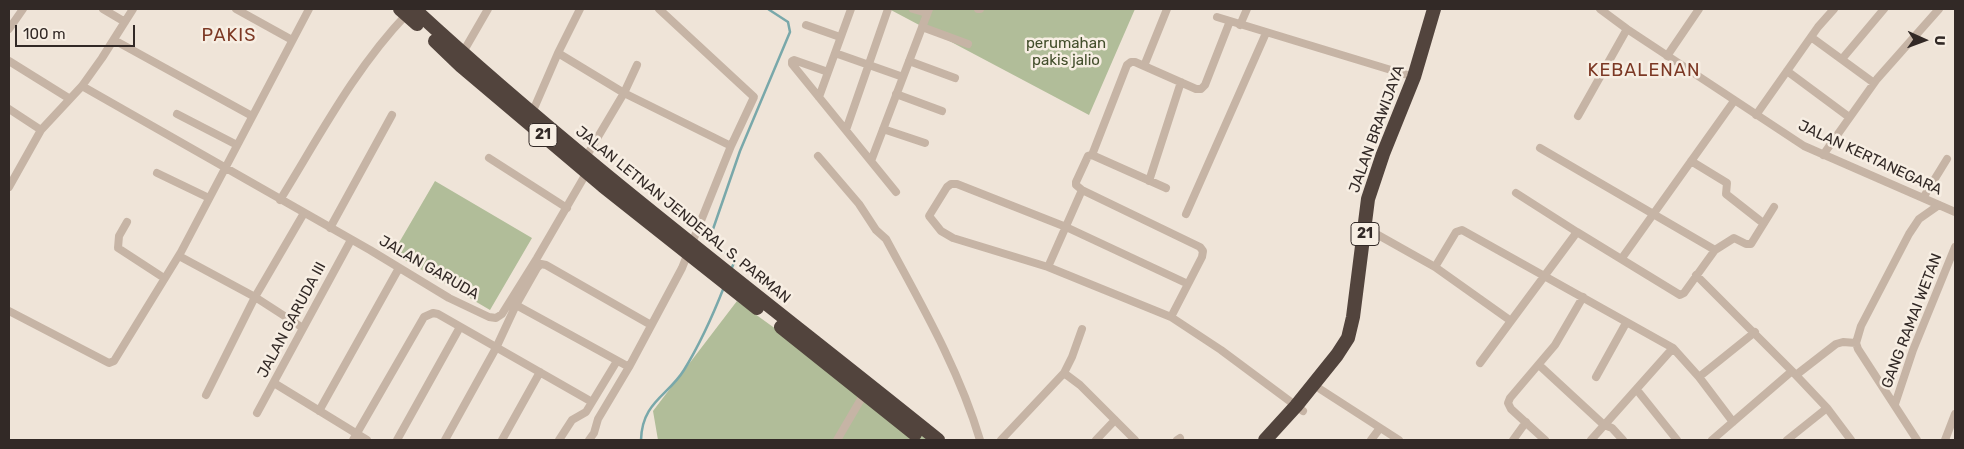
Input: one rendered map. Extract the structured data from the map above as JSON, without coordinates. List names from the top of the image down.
{
  "streets": {
    "highway": ["JALAN BRAWIJAYA", "21", "JALAN LETNAN JENDERAL S. PARMAN"],
    "street": [
      "JALAN KERTANEGARA",
      "JALAN GARUDA",
      "JALAN GARUDA III",
      "GANG RAMAI WETAN"
    ]
  },
  "crossings": [
    ["JALAN LETNAN JENDERAL S. PARMAN", "JALAN GARUDA"],
    ["JALAN GARUDA", "JALAN GARUDA III"]
  ],
  "districts": ["PAKIS", "KEBALENAN"],
  "parks": ["perumahan pakis jalio"],
  "scale_bar": "100 m",
  "north": "right"
}
